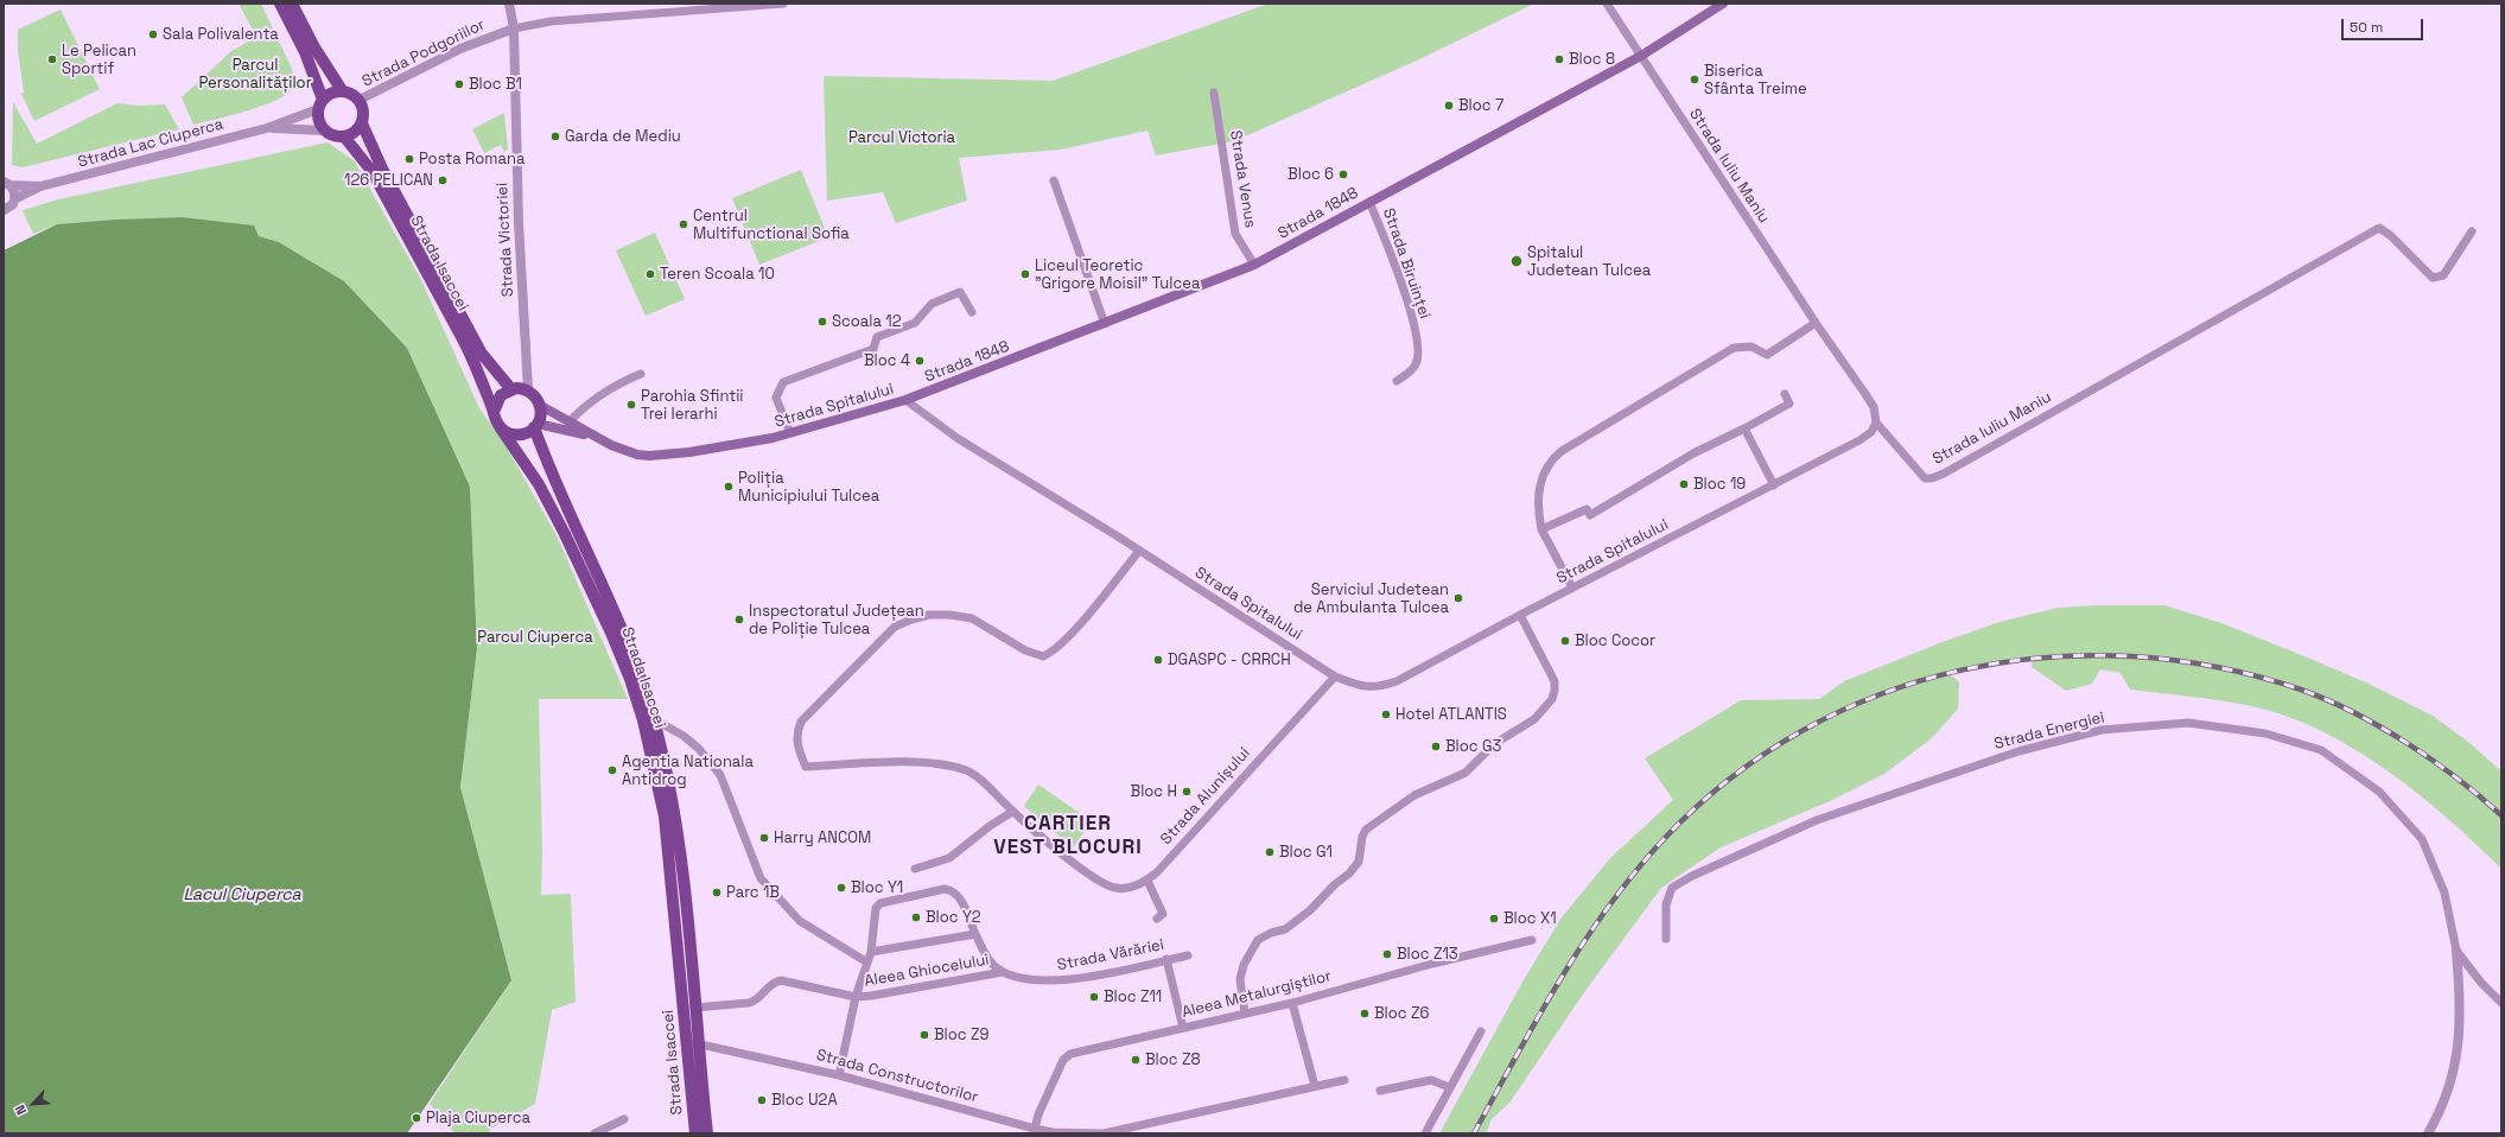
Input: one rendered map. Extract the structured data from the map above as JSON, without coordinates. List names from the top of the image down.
{
  "streets": {
    "main road": ["Strada 1848", "Strada Isaccei", "Strada Spitalului"],
    "street": [
      "Strada Podgoriilor",
      "Strada Lac Ciuperca",
      "Strada Iuliu Maniu",
      "Strada Venus",
      "Strada Victoriei",
      "Strada Biruinței",
      "Strada Energiei",
      "Strada Alunișului",
      "Strada Vărăriei",
      "Aleea Ghiocelului",
      "Aleea Metalurgiștilor",
      "Strada Constructorilor"
    ]
  },
  "crossings": [
    ["Strada Podgoriilor", "Strada Lac Ciuperca"],
    ["Strada Podgoriilor", "Strada Victoriei"],
    ["Strada Podgoriilor", "Strada Isaccei"],
    ["Strada Lac Ciuperca", "Strada Isaccei"],
    ["Strada Iuliu Maniu", "Strada 1848"],
    ["Strada Iuliu Maniu", "Strada Spitalului"],
    ["Strada Venus", "Strada 1848"],
    ["Strada 1848", "Strada Biruinței"],
    ["Strada 1848", "Strada Spitalului"],
    ["Strada Victoriei", "Strada Isaccei"],
    ["Strada Victoriei", "Strada Spitalului"],
    ["Strada Isaccei", "Strada Spitalului"],
    ["Strada Isaccei", "Aleea Ghiocelului"],
    ["Strada Isaccei", "Strada Constructorilor"],
    ["Strada Spitalului", "Strada Alunișului"],
    ["Strada Vărăriei", "Aleea Ghiocelului"],
    ["Aleea Metalurgiștilor", "Strada Constructorilor"]
  ],
  "districts": ["CARTIER VEST BLOCURI"],
  "water": ["Lacul Ciuperca"],
  "parks": ["Parcul Personalităților", "Parcul Victoria", "Parcul Ciuperca"],
  "places": [
    "Sala Polivalenta",
    "Le Pelican Sportif",
    "Bloc 8",
    "Biserica Sfânta Treime",
    "Bloc B1",
    "Bloc 7",
    "Garda de Mediu",
    "Posta Romana",
    "Bloc 6",
    "126 PELICAN",
    "Centrul Multifunctional Sofia",
    "Spitalul Judetean Tulcea",
    "Teren Scoala 10",
    "Liceul Teoretic \"Grigore Moisil\" Tulcea",
    "Scoala 12",
    "Bloc 4",
    "Parohia Sfintii Trei Ierarhi",
    "Bloc 19",
    "Poliția Municipiului Tulcea",
    "Serviciul Judetean de Ambulanta Tulcea",
    "Inspectoratul Județean de Poliție Tulcea",
    "Bloc Cocor",
    "DGASPC - CRRCH",
    "Hotel ATLANTIS",
    "Bloc G3",
    "Agentia Nationala Antidrog",
    "Bloc H",
    "Harry ANCOM",
    "Bloc G1",
    "Bloc Y1",
    "Parc 1B",
    "Bloc Y2",
    "Bloc X1",
    "Bloc Z13",
    "Bloc Z11",
    "Bloc Z6",
    "Bloc Z9",
    "Bloc Z8",
    "Bloc U2A",
    "Plaja Ciuperca"
  ],
  "scale_bar": "50 m",
  "north": "bottom left"
}
